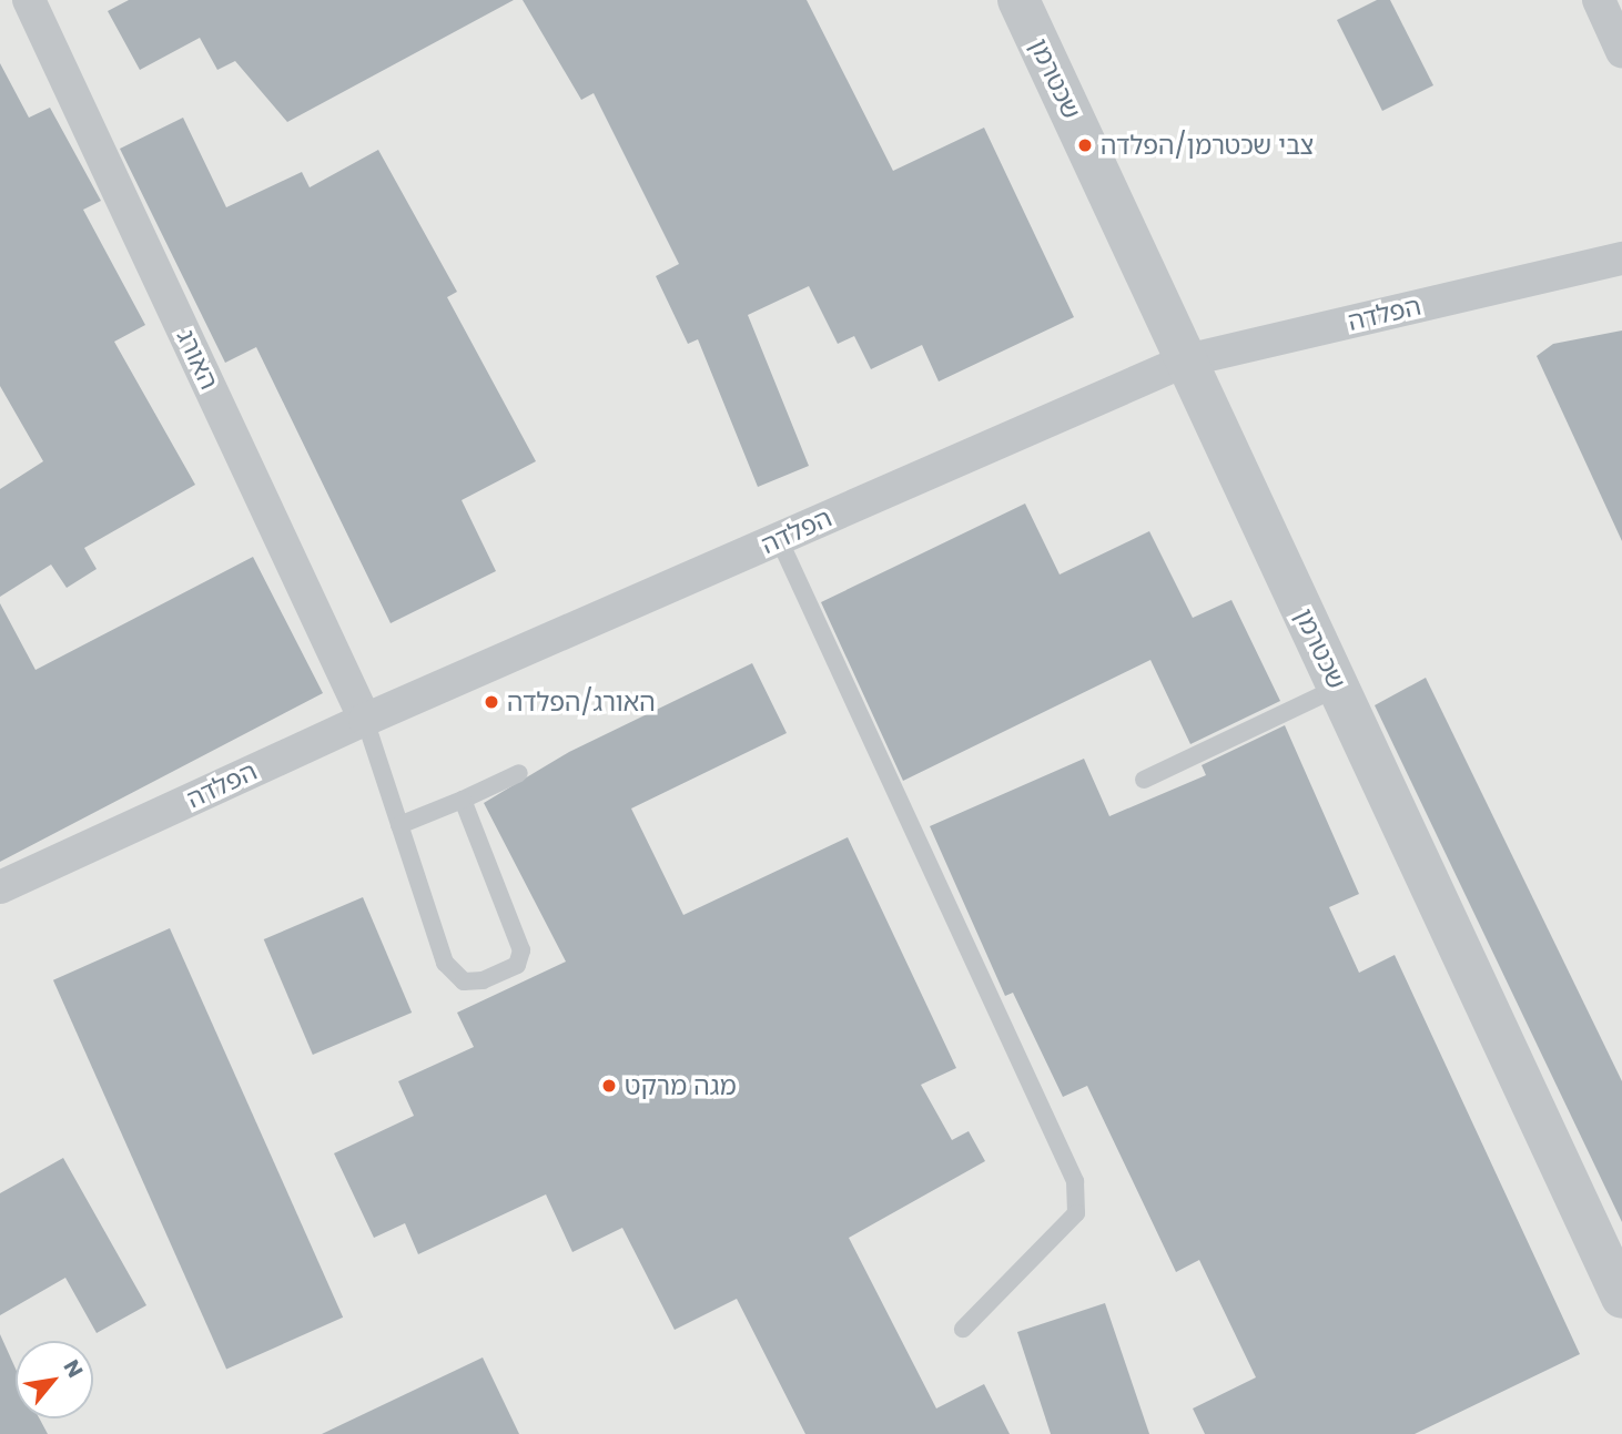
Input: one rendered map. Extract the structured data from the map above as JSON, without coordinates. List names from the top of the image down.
{
  "streets": {
    "street": ["שכטרמן", "הפלדה", "האורג"]
  },
  "crossings": [
    ["שכטרמן", "הפלדה"],
    ["הפלדה", "האורג"]
  ],
  "places": ["צבי שכטרמן/הפלדה", "האורג/הפלדה", "מגה מרקט"],
  "north": "top right"
}
